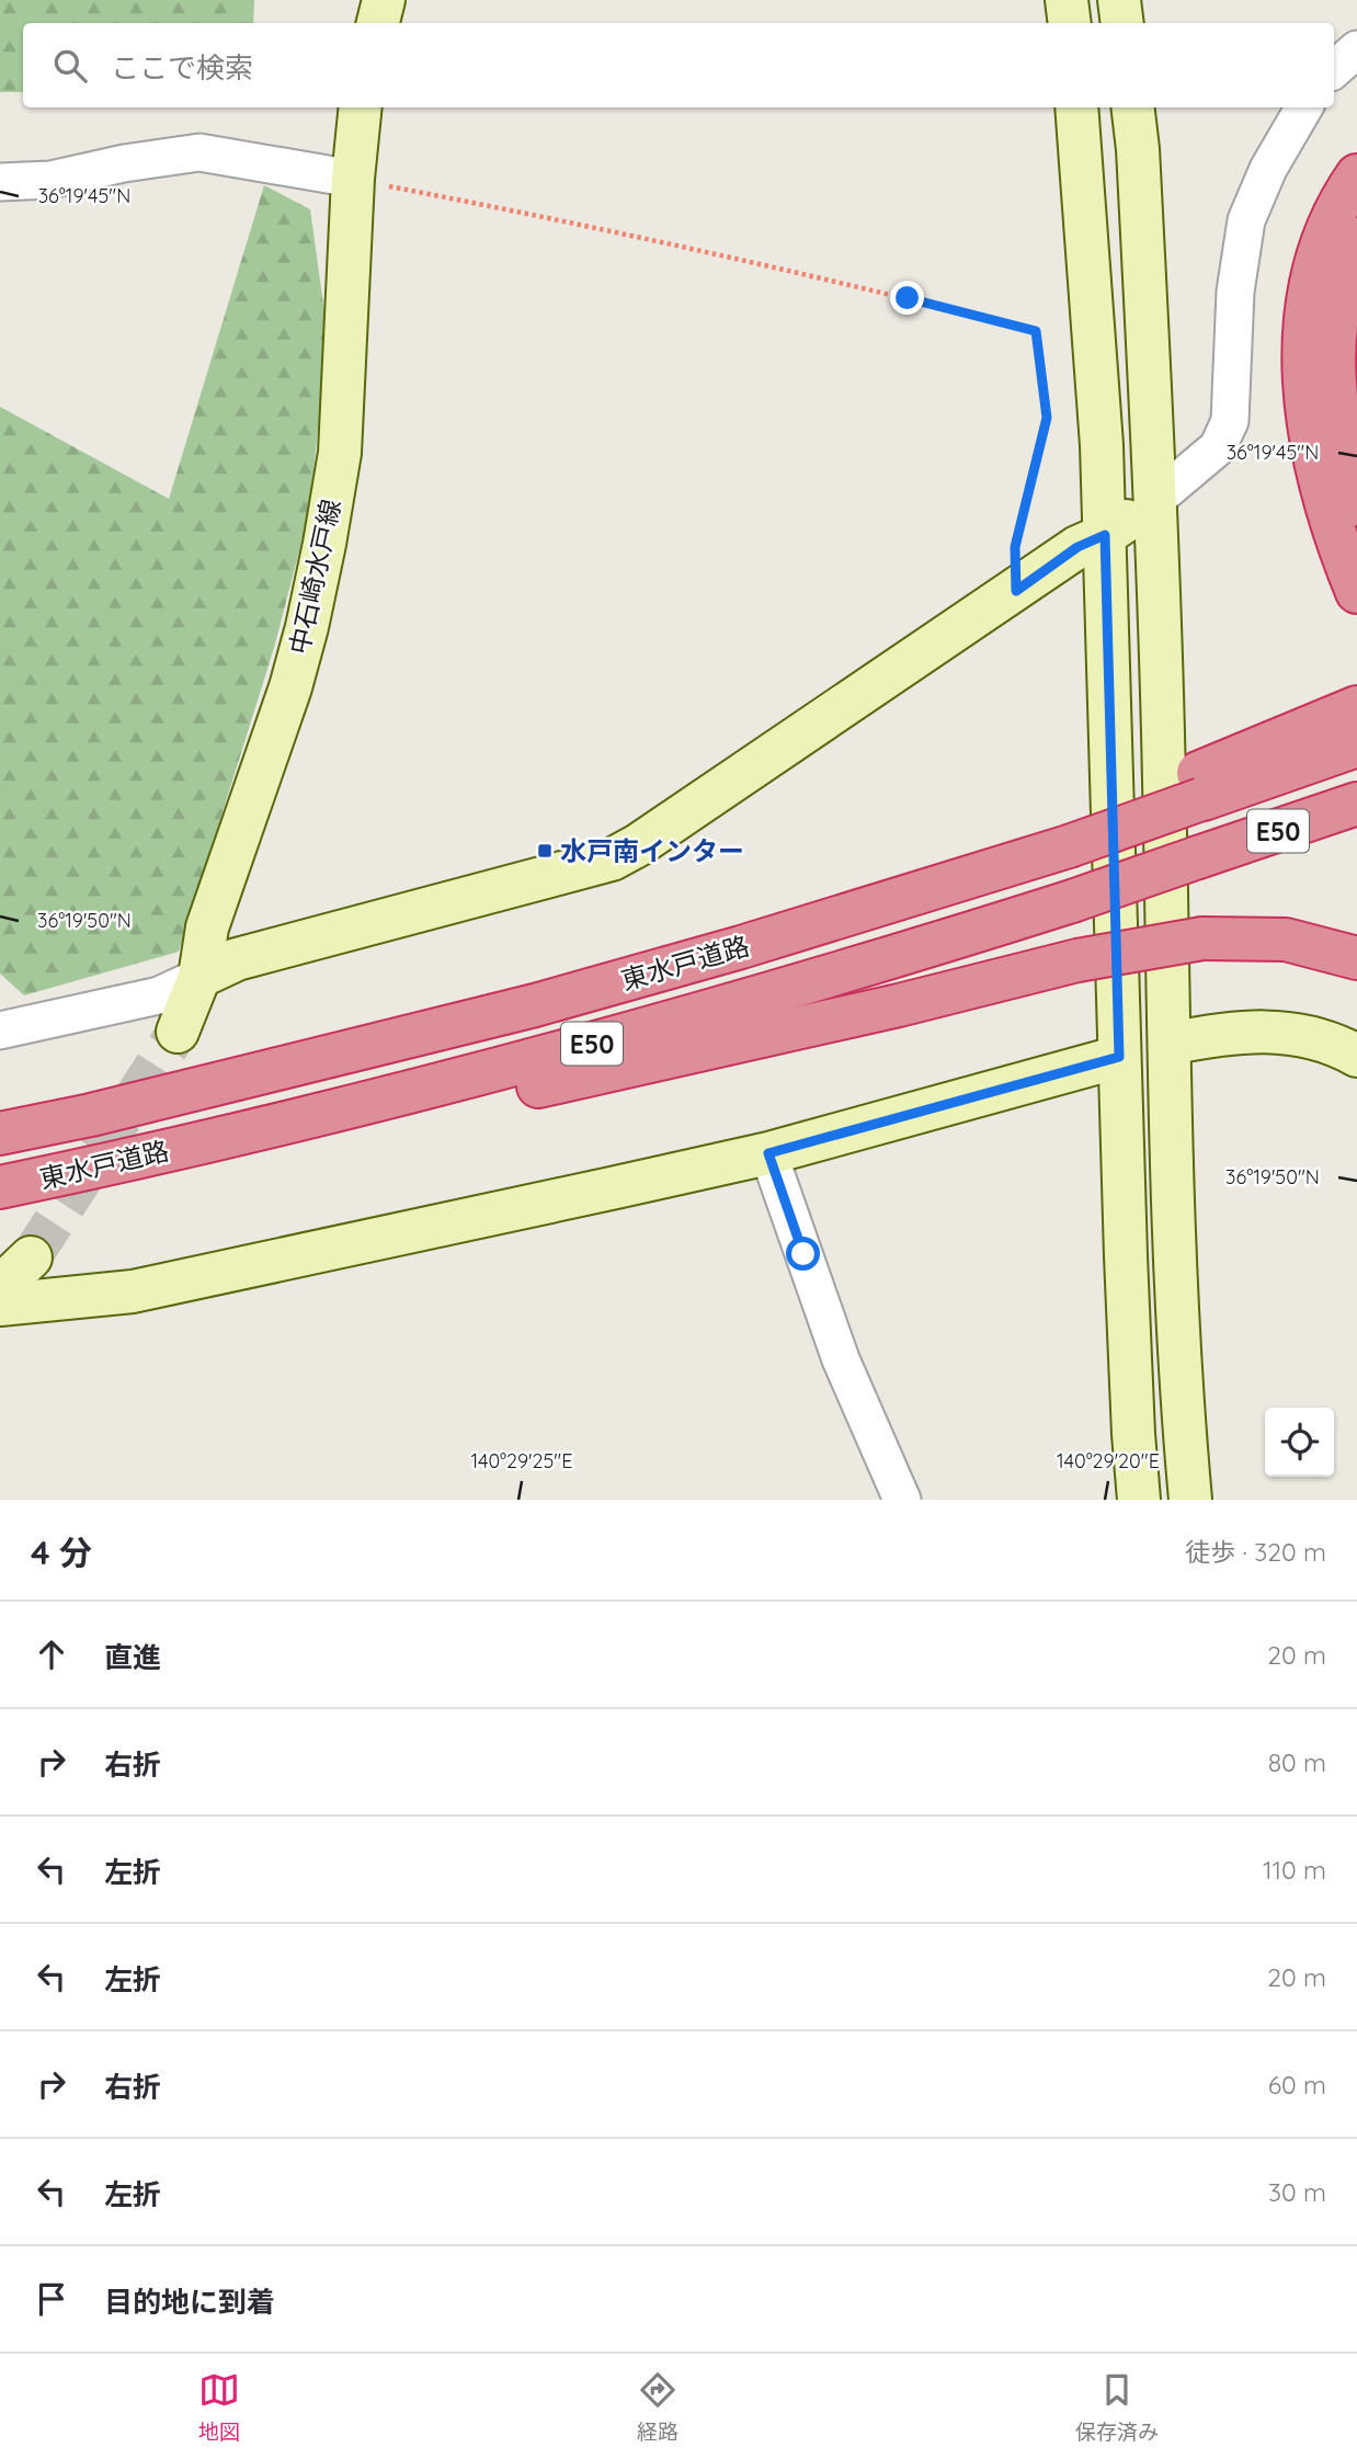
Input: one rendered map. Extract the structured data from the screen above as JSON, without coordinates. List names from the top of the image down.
{
  "streets": {
    "highway": ["E50", "東水戸道路"],
    "street": ["中石崎水戸線"]
  },
  "crossings": [
    ["E50", "東水戸道路"]
  ],
  "places": {
    "transit": ["水戸南インター"]
  },
  "page": {
    "search": "ここで検索",
    "heading": ["4 分", "徒歩 · 320 m"],
    "list": [
      ["直進", "20 m"],
      ["右折", "80 m"],
      ["左折", "110 m"],
      ["左折", "20 m"],
      ["右折", "60 m"],
      ["左折", "30 m"],
      "目的地に到着"
    ],
    "nav": ["地図", "経路", "保存済み"]
  },
  "coordinates": [
    "36°19'45\"N",
    "36°19'50\"N",
    "140°29'25\"E",
    "140°29'20\"E"
  ]
}
